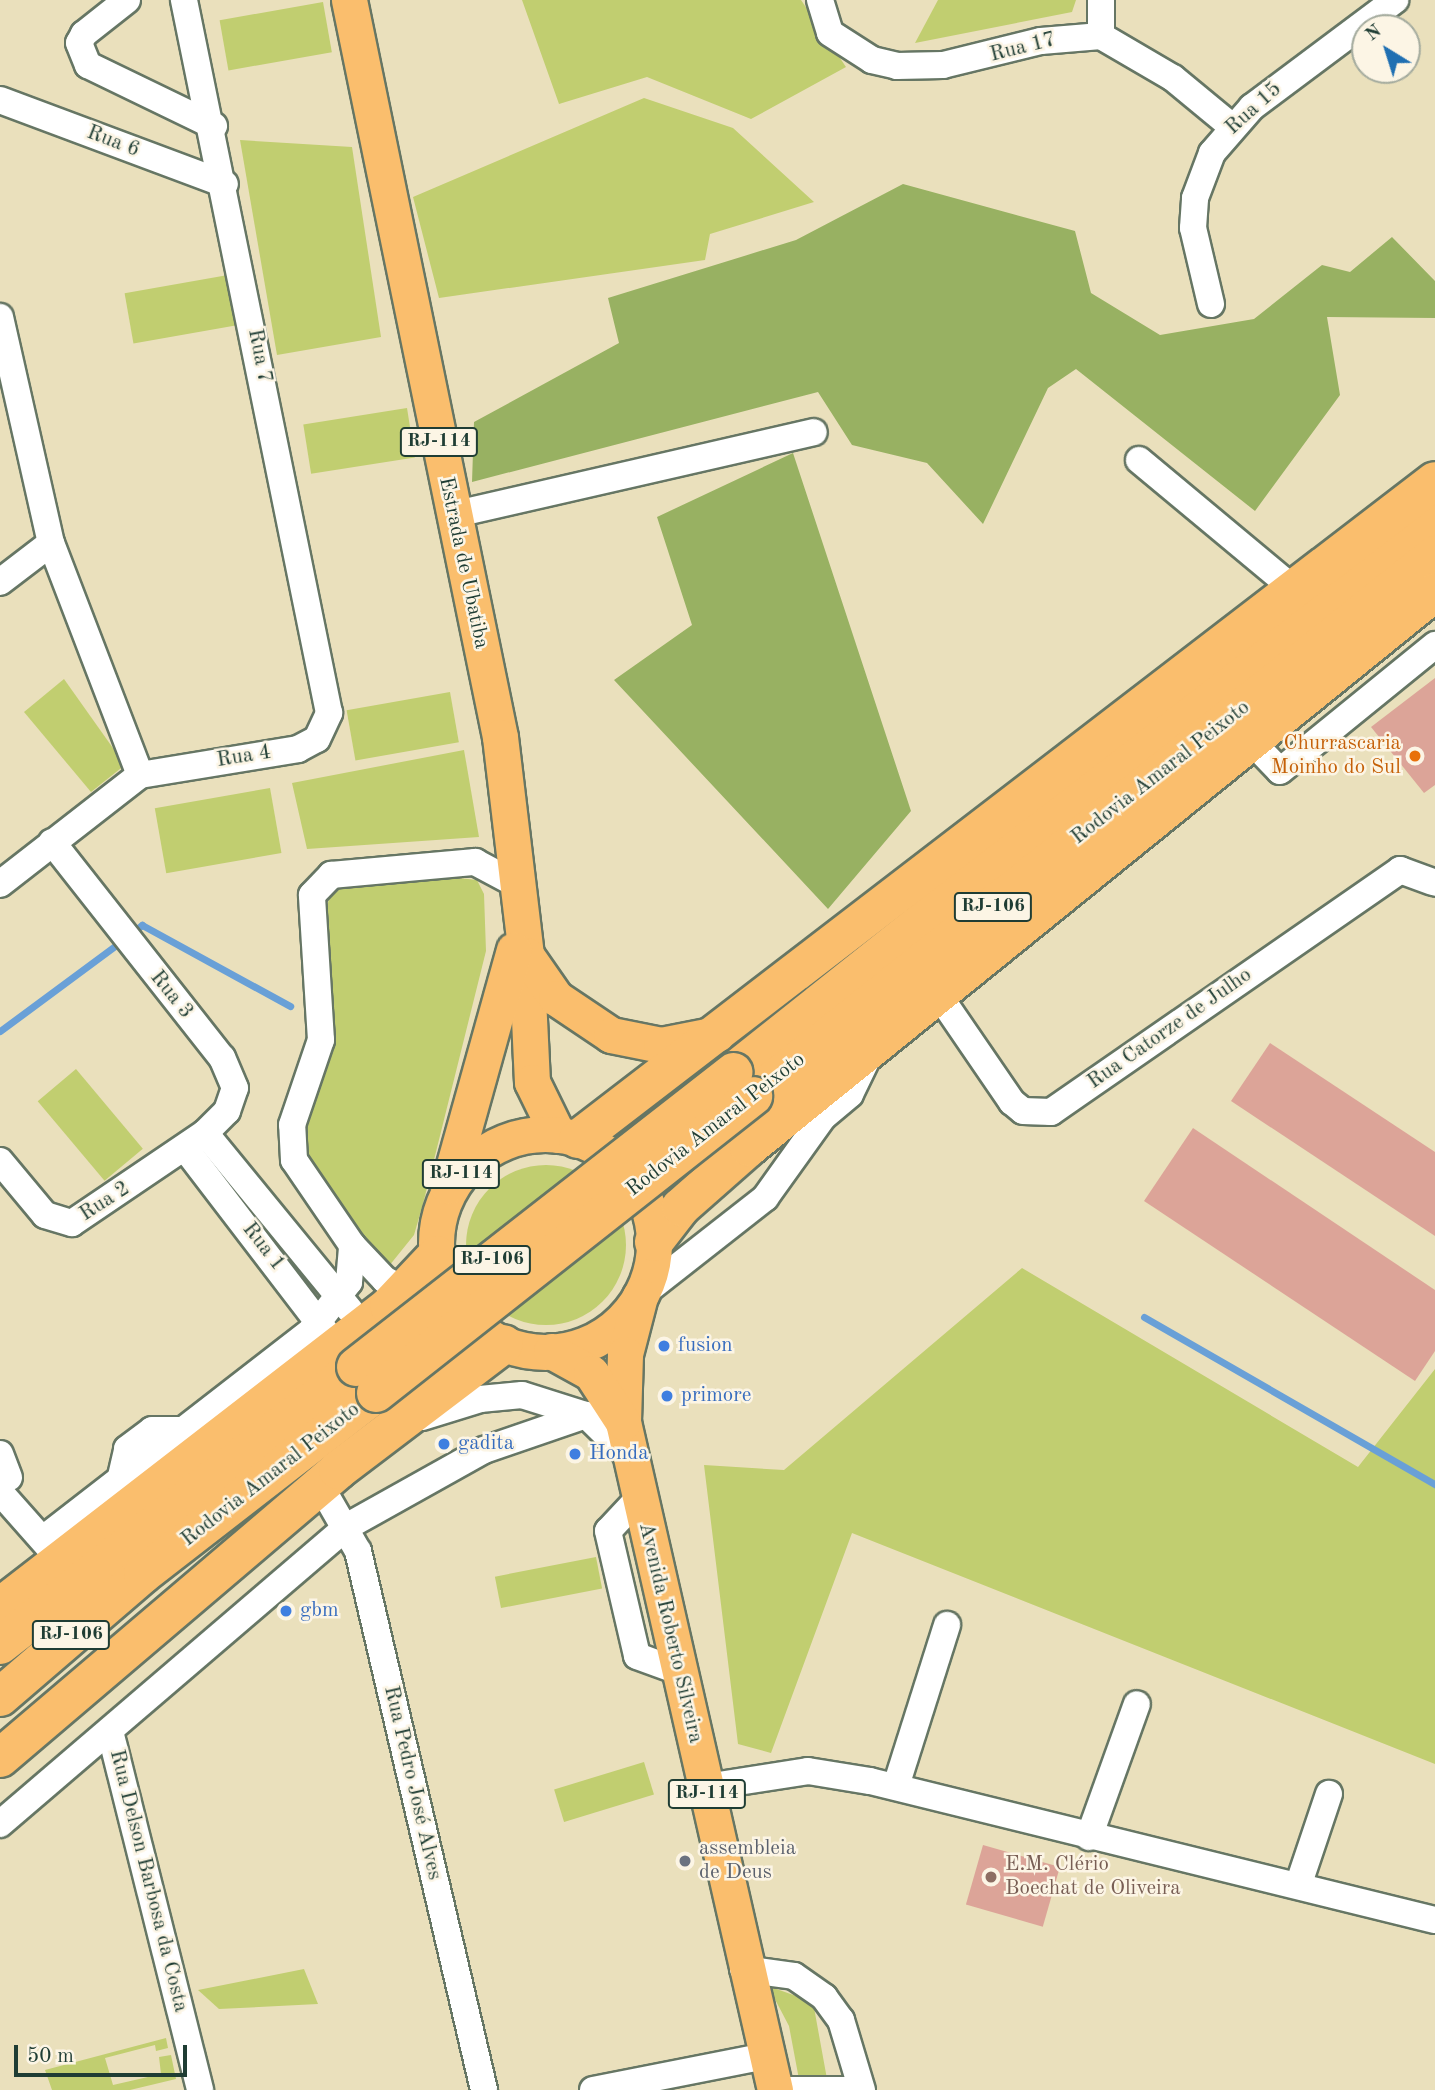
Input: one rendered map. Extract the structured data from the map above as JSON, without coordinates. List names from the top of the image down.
{
  "streets": {
    "highway": ["Rodovia Amaral Peixoto", "RJ-106"],
    "main road": ["RJ-114", "Estrada de Ubatiba", "Avenida Roberto Silveira"],
    "street": [
      "Rua 17",
      "Rua 15",
      "Rua 6",
      "Rua 7",
      "Rua 4",
      "Rua 3",
      "Rua Catorze de Julho",
      "Rua 2",
      "Rua 1",
      "Rua Pedro José Alves",
      "Rua Delson Barbosa da Costa"
    ]
  },
  "crossings": [
    ["Rua 6", "Rua 7"],
    ["Rua 7", "Rua 4"],
    ["RJ-114", "Estrada de Ubatiba"],
    ["RJ-114", "Avenida Roberto Silveira"],
    ["Estrada de Ubatiba", "Avenida Roberto Silveira"],
    ["Rodovia Amaral Peixoto", "Rua 1"],
    ["Rua 3", "Rua 2"],
    ["Rua 3", "Rua 1"],
    ["Rua 2", "Rua 1"],
    ["Rua Pedro José Alves", "Rua Delson Barbosa da Costa"]
  ],
  "places": [
    "Churrascaria Moinho do Sul",
    "fusion",
    "primore",
    "gadita",
    "Honda",
    "gbm",
    "assembleia de Deus",
    "E.M. Clério Boechat de Oliveira"
  ],
  "scale_bar": "50 m",
  "north": "top left"
}
